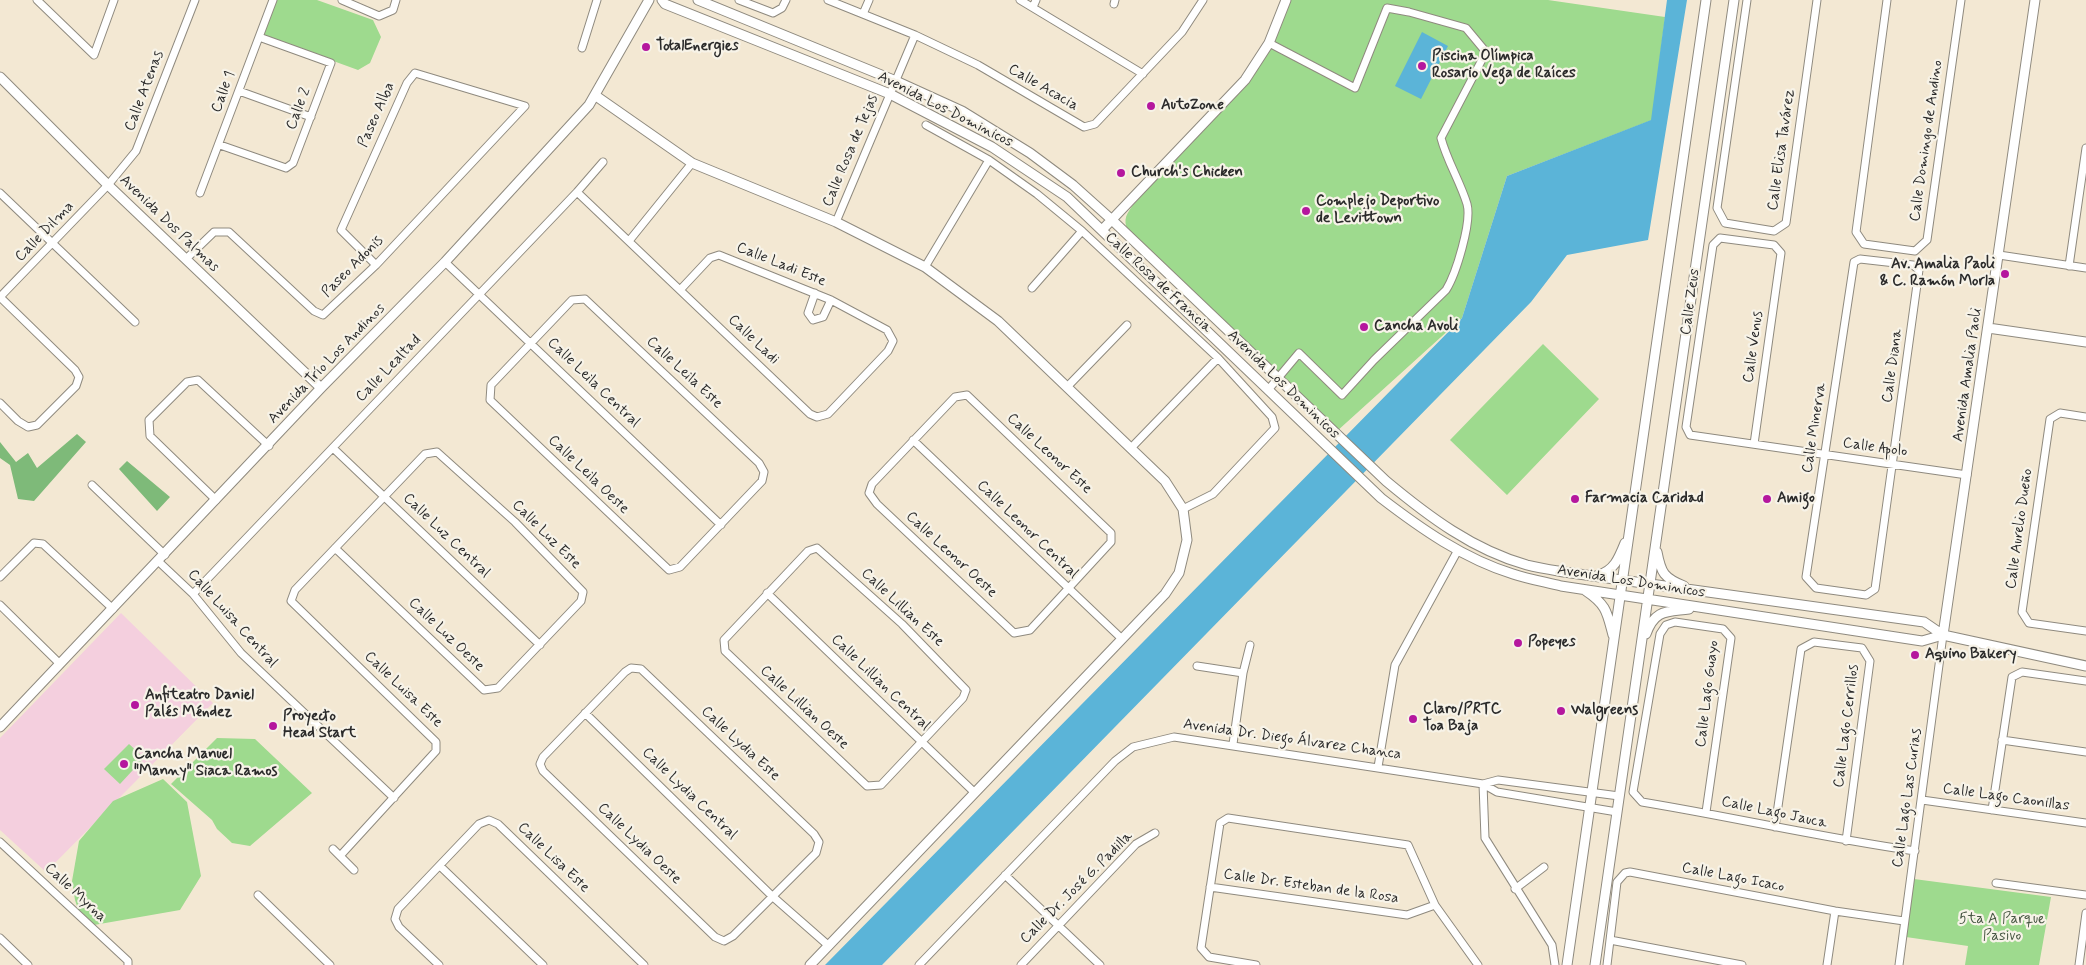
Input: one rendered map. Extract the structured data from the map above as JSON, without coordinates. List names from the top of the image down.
{
  "streets": {
    "street": [
      "Calle Acacia",
      "Calle Atenas",
      "Calle 1",
      "Calle 2",
      "Avenida Los Dominicos",
      "Paseo Alba",
      "Calle Domingo de Andino",
      "Calle Elisa Tavárez",
      "Calle Rosa de Tejas",
      "Avenida Dos Palmas",
      "Calle Dilma",
      "Calle Ladi Este",
      "Paseo Adonis",
      "Calle Rosa de Francia",
      "Calle Zeus",
      "Calle Ladi",
      "Calle Venus",
      "Avenida Trío Los Andinos",
      "Calle Diana",
      "Calle Lealtad",
      "Calle Leila Este",
      "Avenida Amalia Paoli",
      "Calle Leila Central",
      "Calle Minerva",
      "Calle Apolo",
      "Calle Leonor Este",
      "Calle Leila Oeste",
      "Calle Aurelio Dueño",
      "Calle Leonor Central",
      "Calle Luz Este",
      "Calle Luz Central",
      "Calle Leonor Oeste",
      "Calle Lillian Este",
      "Calle Luisa Central",
      "Calle Luz Oeste",
      "Calle Lillian Central",
      "Calle Luisa Este",
      "Calle Lago Guayo",
      "Calle Lillian Oeste",
      "Calle Lago Cerrillos",
      "Avenida Dr. Diego Álvarez Chanca",
      "Calle Lydia Este",
      "Calle Lydia Central",
      "Calle Lago Las Curias",
      "Calle Lago Caonillas",
      "Calle Lago Jauca",
      "Calle Lydia Oeste",
      "Calle Lisa Este",
      "Calle Lago Icaco",
      "Calle Dr. Esteban de la Rosa",
      "Calle Dr. José G. Padilla",
      "Calle Myrna"
    ]
  },
  "crossings": [
    ["Calle Acacia", "Calle Rosa de Tejas"],
    ["Calle Atenas", "Avenida Dos Palmas"],
    ["Calle Atenas", "Calle Dilma"],
    ["Calle 1", "Calle 2"],
    ["Avenida Los Dominicos", "Calle Rosa de Tejas"],
    ["Avenida Los Dominicos", "Avenida Amalia Paoli"],
    ["Avenida Los Dominicos", "Calle Lago Las Curias"],
    ["Paseo Alba", "Paseo Adonis"],
    ["Avenida Dos Palmas", "Calle Dilma"],
    ["Avenida Dos Palmas", "Paseo Adonis"],
    ["Avenida Dos Palmas", "Avenida Trío Los Andinos"],
    ["Calle Ladi Este", "Calle Ladi"],
    ["Calle Zeus", "Calle Venus"],
    ["Calle Zeus", "Calle Apolo"],
    ["Calle Ladi", "Calle Lealtad"],
    ["Calle Venus", "Calle Apolo"],
    ["Avenida Trío Los Andinos", "Calle Leila Central"],
    ["Avenida Trío Los Andinos", "Calle Luisa Central"],
    ["Calle Diana", "Calle Minerva"],
    ["Calle Diana", "Calle Apolo"],
    ["Calle Lealtad", "Calle Leila Central"],
    ["Calle Lealtad", "Calle Luz Central"],
    ["Calle Lealtad", "Calle Luisa Central"],
    ["Calle Leila Este", "Calle Leila Central"],
    ["Calle Leila Este", "Calle Leila Oeste"],
    ["Avenida Amalia Paoli", "Calle Apolo"],
    ["Avenida Amalia Paoli", "Calle Lago Las Curias"],
    ["Calle Leila Central", "Calle Leila Oeste"],
    ["Calle Minerva", "Calle Apolo"],
    ["Calle Leonor Este", "Calle Leonor Central"],
    ["Calle Leonor Este", "Calle Leonor Oeste"],
    ["Calle Leonor Central", "Calle Leonor Oeste"],
    ["Calle Luz Este", "Calle Luz Central"],
    ["Calle Luz Este", "Calle Luz Oeste"],
    ["Calle Luz Central", "Calle Luz Oeste"],
    ["Calle Lillian Este", "Calle Lillian Central"],
    ["Calle Lillian Este", "Calle Lillian Oeste"],
    ["Calle Luisa Central", "Calle Luisa Este"],
    ["Calle Luz Oeste", "Calle Luisa Este"],
    ["Calle Lillian Central", "Calle Lillian Oeste"],
    ["Calle Lago Guayo", "Calle Lago Jauca"],
    ["Calle Lago Cerrillos", "Calle Lago Jauca"],
    ["Calle Lydia Este", "Calle Lydia Central"],
    ["Calle Lydia Este", "Calle Lydia Oeste"],
    ["Calle Lydia Central", "Calle Lydia Oeste"],
    ["Calle Lago Las Curias", "Calle Lago Caonillas"],
    ["Calle Lago Las Curias", "Calle Lago Jauca"],
    ["Calle Lago Las Curias", "Calle Lago Icaco"]
  ],
  "parks": ["5ta A Parque Pasivo"],
  "places": [
    "TotalEnergies",
    "Piscina Olímpica Rosario Vega de Raíces",
    "AutoZone",
    "Church's Chicken",
    "Complejo Deportivo de Levittown",
    "Av. Amalia Paoli & C. Ramón Morla",
    "Cancha Avoli",
    "Farmacia Caridad",
    "Amigo",
    "Popeyes",
    "Aquino Bakery",
    "Anfiteatro Daniel Palés Méndez",
    "Walgreens",
    "Claro/PRTC Toa Baja",
    "Proyecto Head Start",
    "Cancha Manuel \"Manny\" Siaca Ramos"
  ]
}
